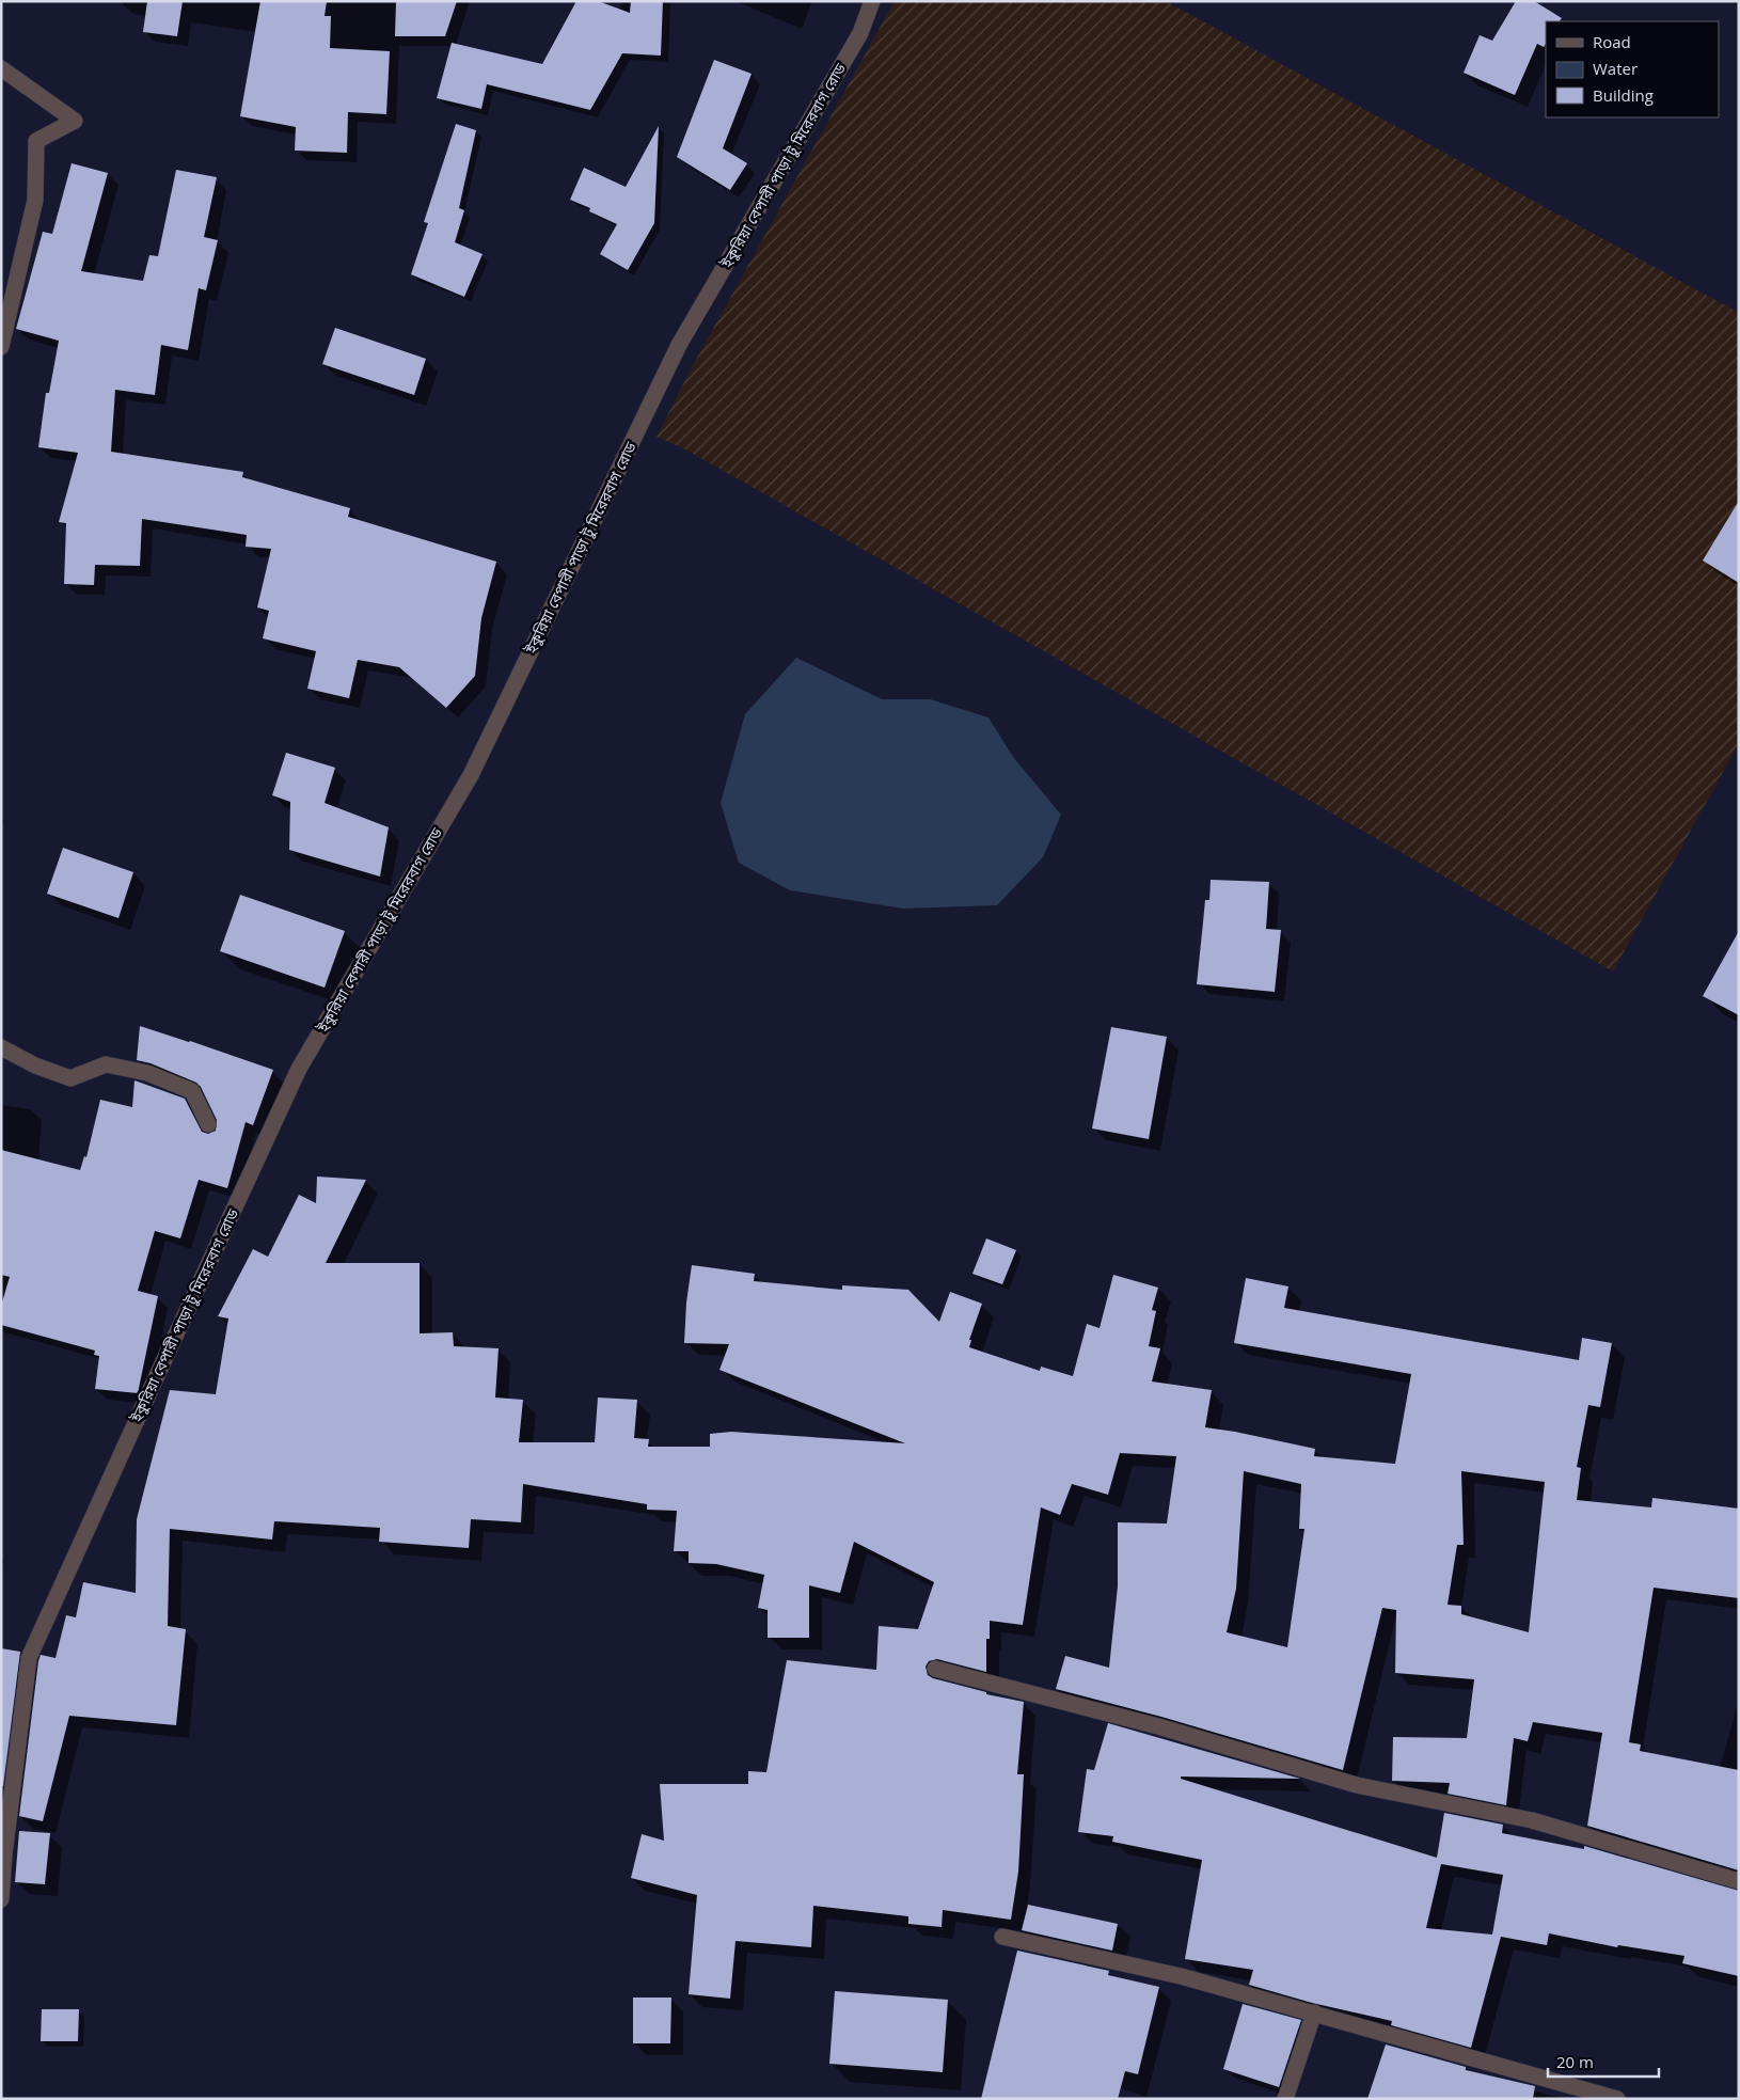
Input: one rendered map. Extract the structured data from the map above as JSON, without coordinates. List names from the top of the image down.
{
  "streets": {
    "street": ["ইকুরিয়া বেপারী পাড়া টু মিরেরবাগ রোড"]
  },
  "legend": ["Road", "Water", "Building"],
  "scale_bar": "20 m"
}
